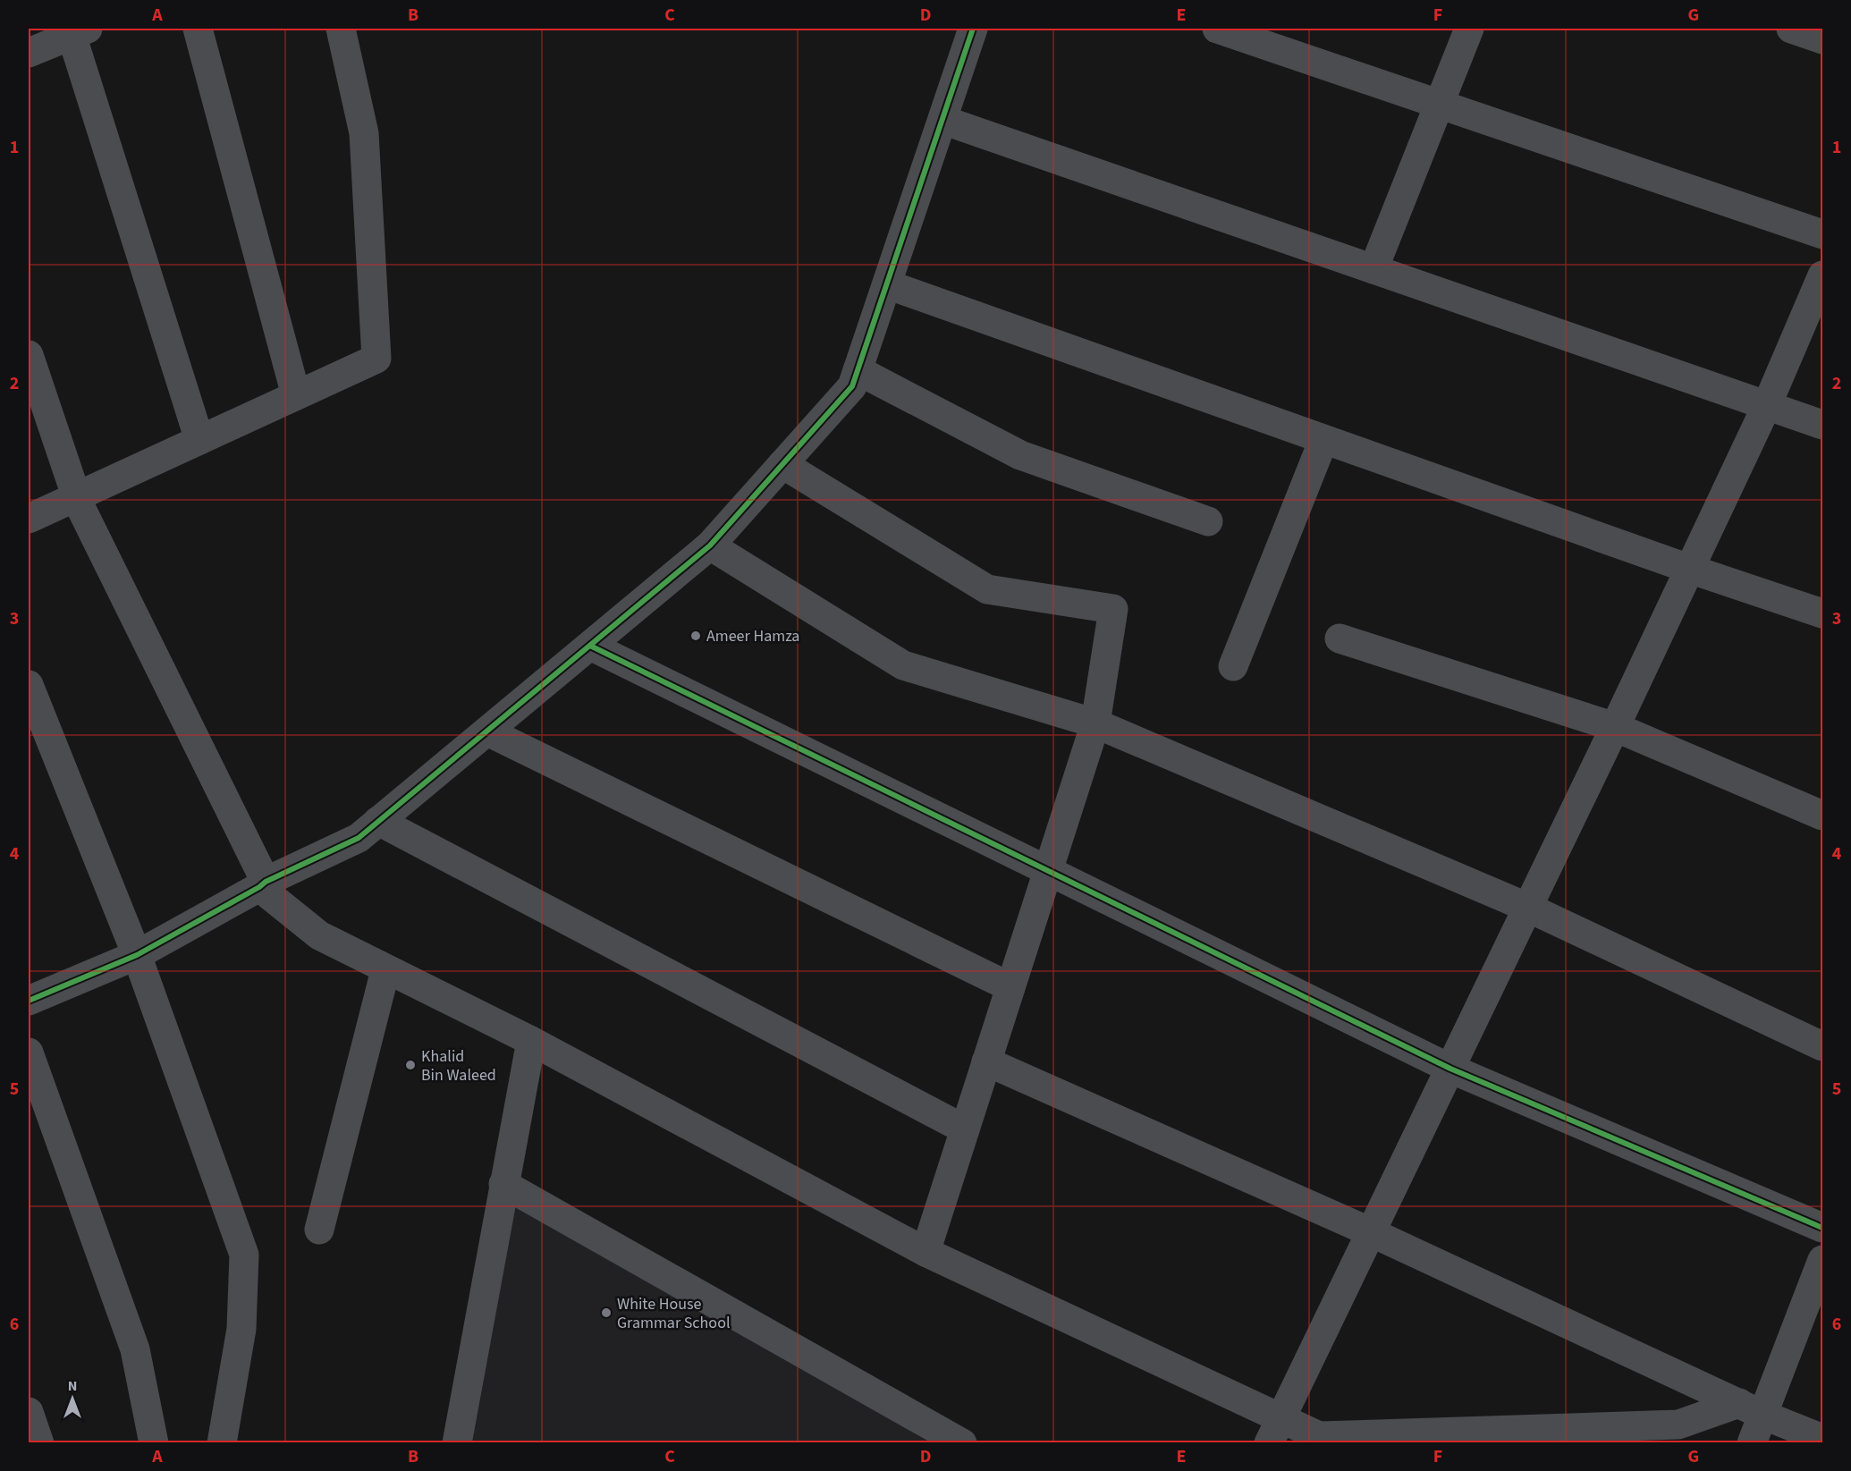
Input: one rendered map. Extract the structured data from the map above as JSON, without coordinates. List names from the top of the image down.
{
  "places": ["Ameer Hamza", "Khalid Bin Waleed", "White House Grammar School"],
  "north": "top",
  "grid": {
    "columns": [
      "A",
      "B",
      "C",
      "D",
      "E",
      "F",
      "G"
    ],
    "rows": [
      "1",
      "2",
      "3",
      "4",
      "5",
      "6"
    ]
  }
}
